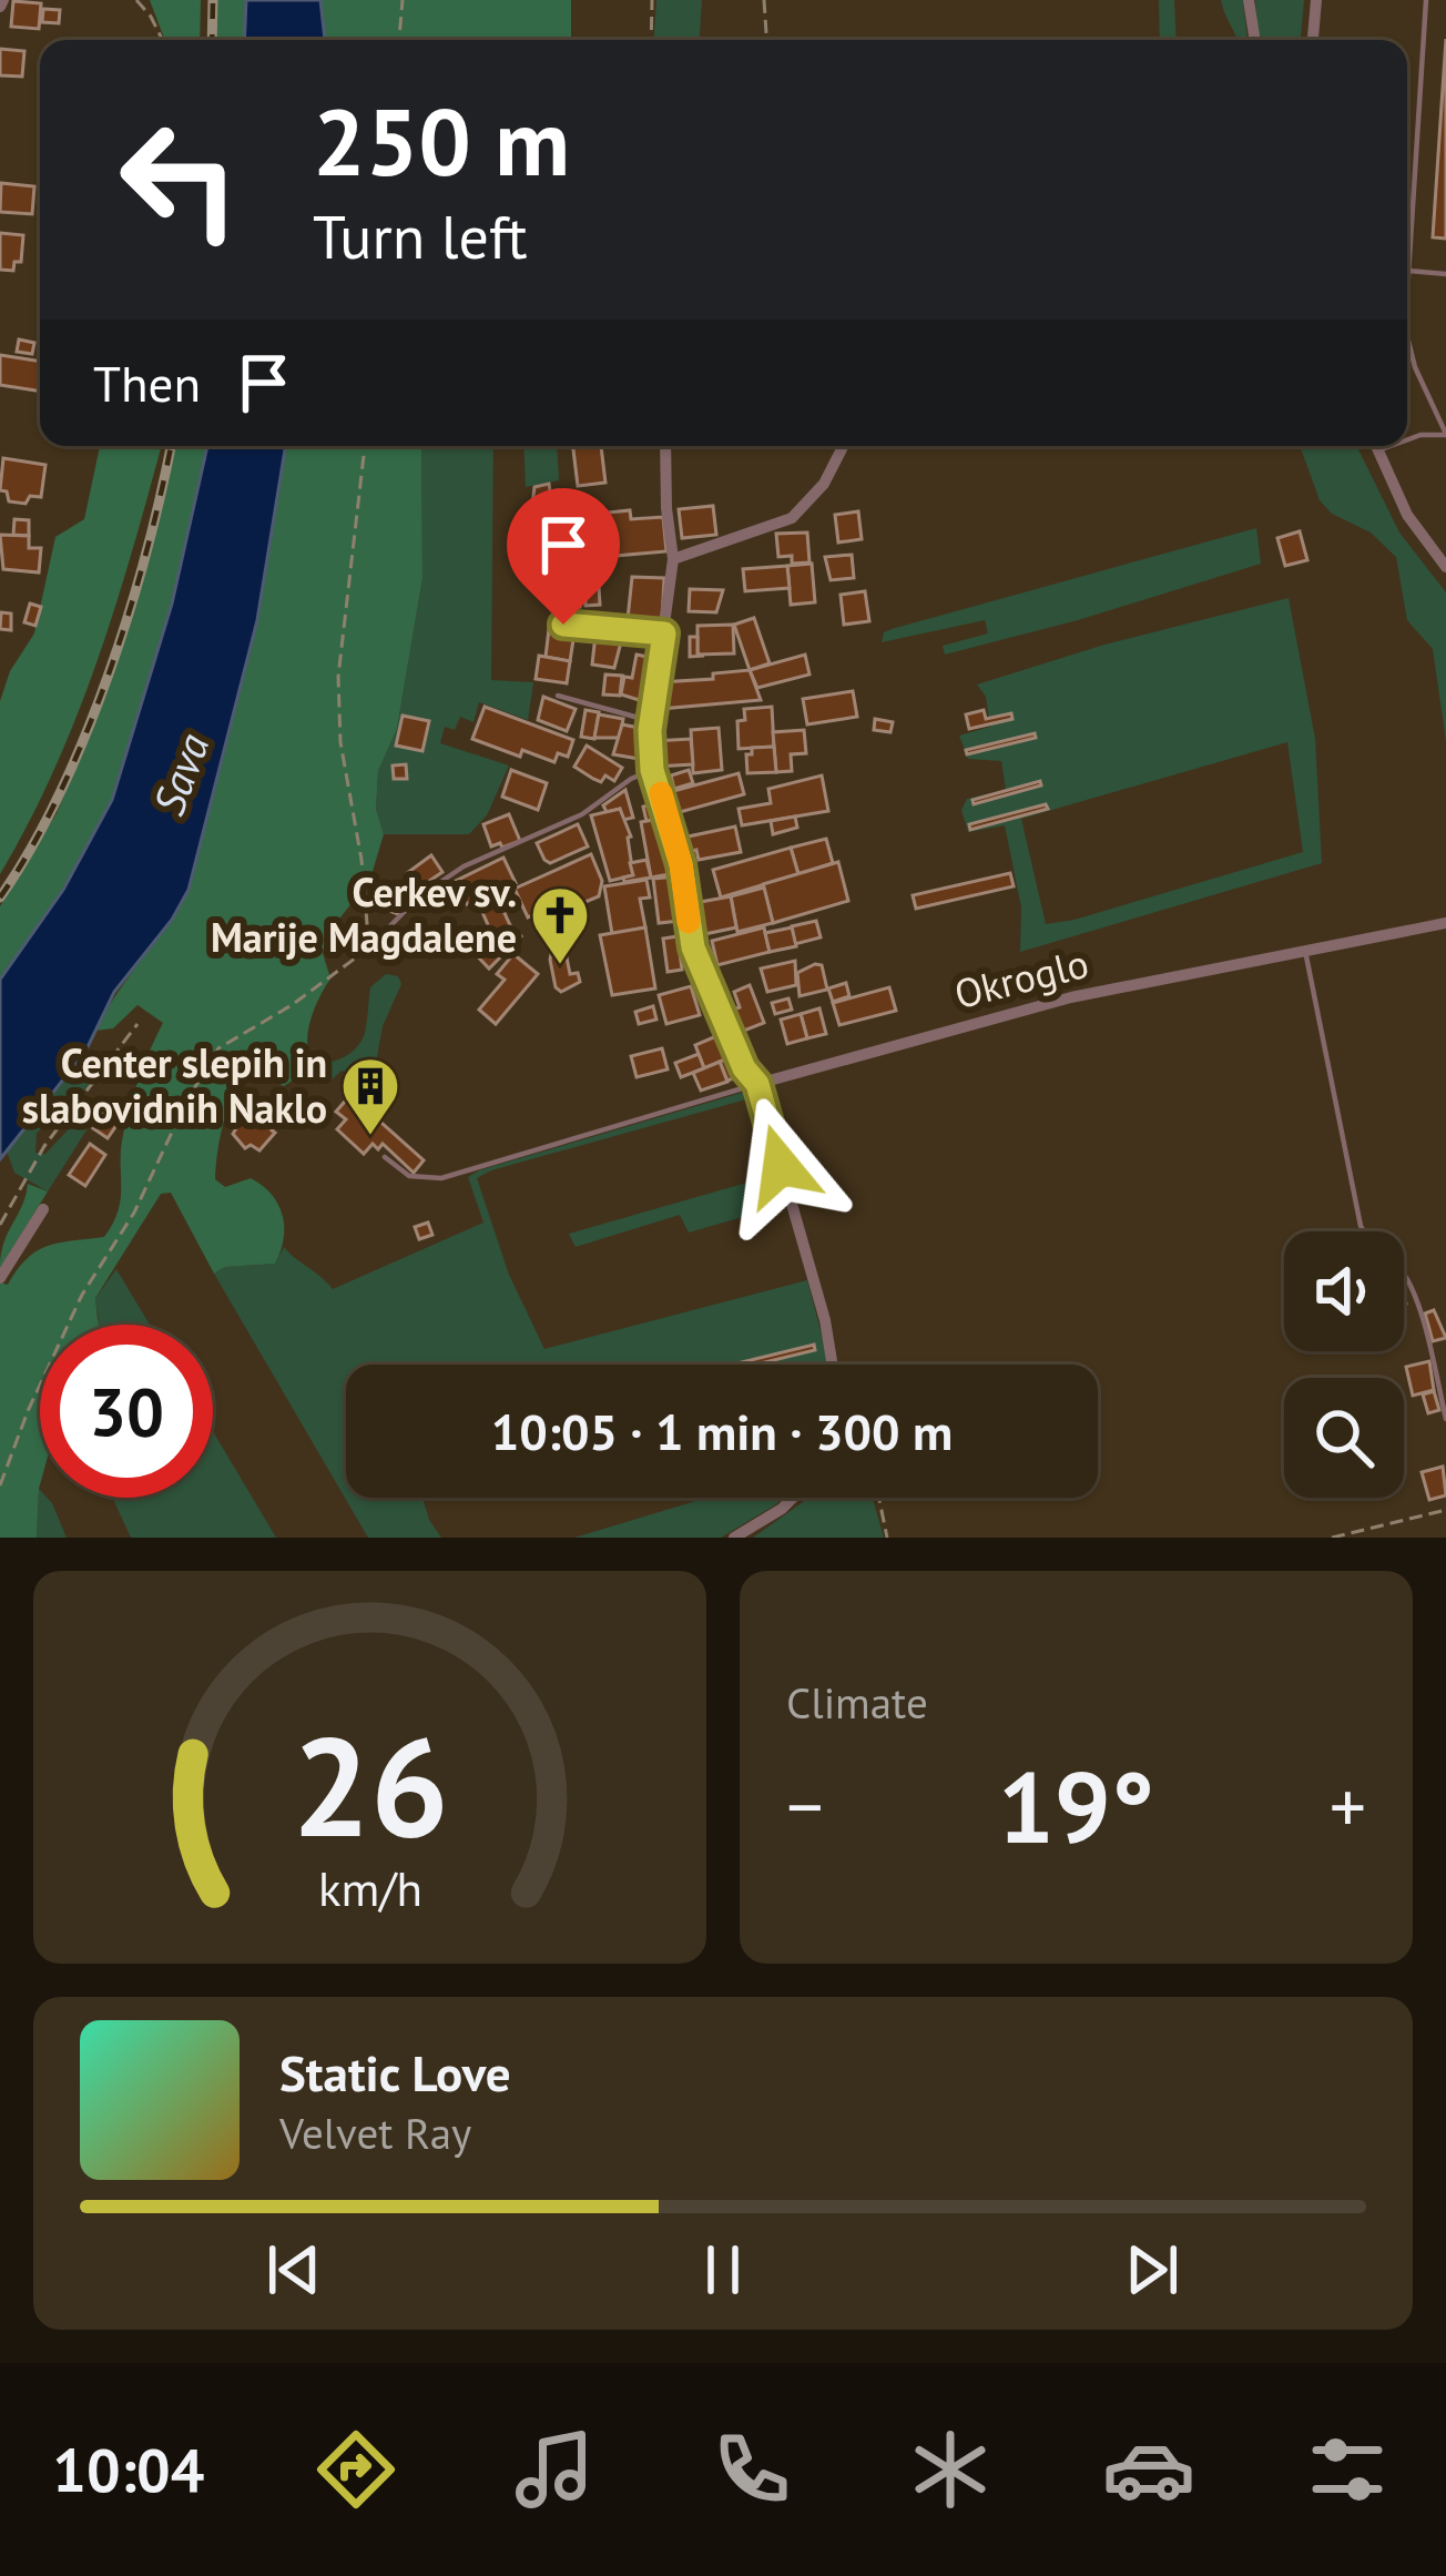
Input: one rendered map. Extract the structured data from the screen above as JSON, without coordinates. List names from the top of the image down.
{
  "streets": {
    "street": ["Okroglo"]
  },
  "water": ["Sava"],
  "places": {
    "church": ["Cerkev sv. Marije Magdalene"],
    "building": ["Center slepih in slabovidnih Naklo"]
  },
  "page": {
    "turn": ["250 m", "Turn left"],
    "then": "Then",
    "limit": "30",
    "trip": "10:05 · 1 min · 300 m",
    "tile": "Climate",
    "heat": ["−", "19°", "+"],
    "song": ["Static Love", "Velvet Ray"],
    "tabs": "10:04",
    "gauge": ["26", "km/h"]
  }
}
